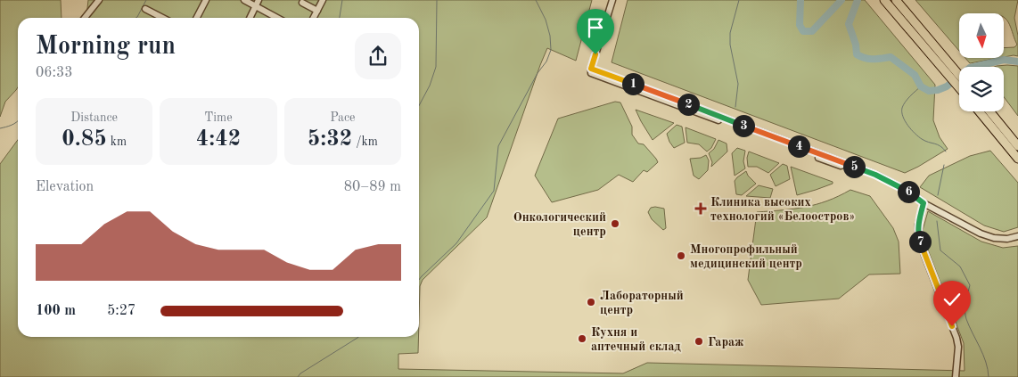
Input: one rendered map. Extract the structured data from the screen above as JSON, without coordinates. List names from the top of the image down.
{
  "places": {
    "health": ["Клиника высоких технологий «Белоостров»"],
    "other": [
      "Онкологический центр",
      "Многопрофильный медицинский центр",
      "Лабораторный центр",
      "Кухня и аптечный склад",
      "Гараж"
    ]
  },
  "north": "bottom",
  "page": {
    "heading": ["Morning run", "06:33"],
    "pins": [
      "1",
      "2",
      "3",
      "4",
      "5",
      "6",
      "7"
    ],
    "stats": [
      ["Distance", "0.85 km"],
      ["Time", "4:42"],
      ["Pace", "5:32 /km"]
    ],
    "chart": ["Elevation", "80–89 m"],
    "list": [
      {
        "name": "100 m",
        "note": "5:27"
      }
    ]
  }
}
